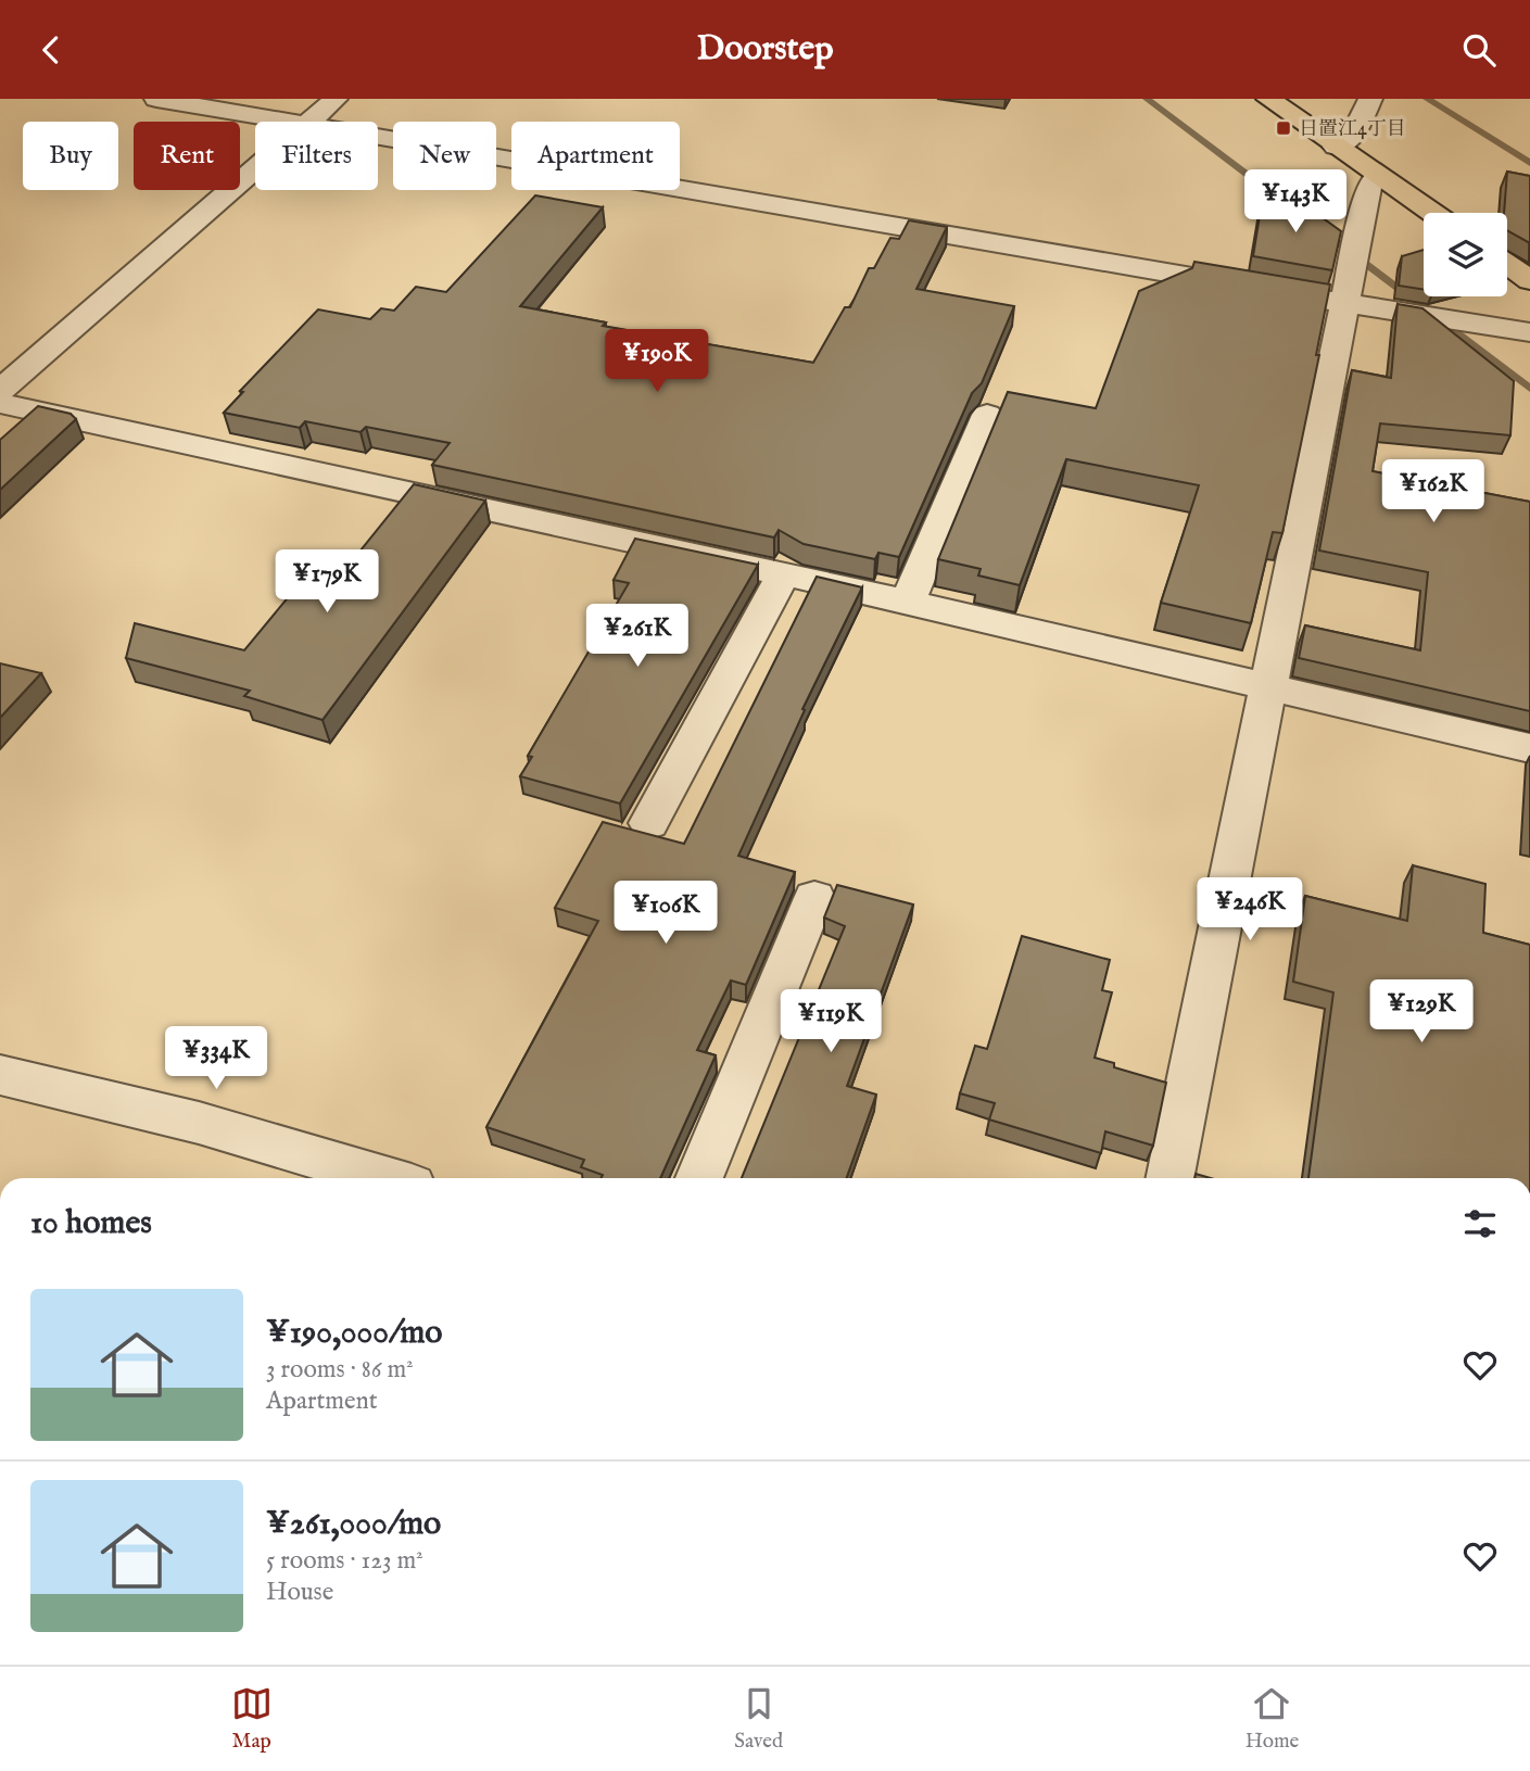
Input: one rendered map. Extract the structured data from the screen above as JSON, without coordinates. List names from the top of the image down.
{
  "places": {
    "transit": ["日置江4丁目"]
  },
  "page": {
    "header": "Doorstep",
    "chip": [
      "Buy",
      "Rent",
      "Filters",
      "New",
      "Apartment"
    ],
    "price": [
      "¥143K",
      "¥190K",
      "¥162K",
      "¥179K",
      "¥261K",
      "¥246K",
      "¥106K",
      "¥129K",
      "¥119K",
      "¥334K"
    ],
    "heading": "10 homes",
    "list": [
      {
        "name": "¥190,000/mo",
        "note": "3 rooms · 86 m² · Apartment"
      },
      {
        "name": "¥261,000/mo",
        "note": "5 rooms · 123 m² · House"
      }
    ],
    "tabs": ["Map", "Saved", "Home"]
  }
}
